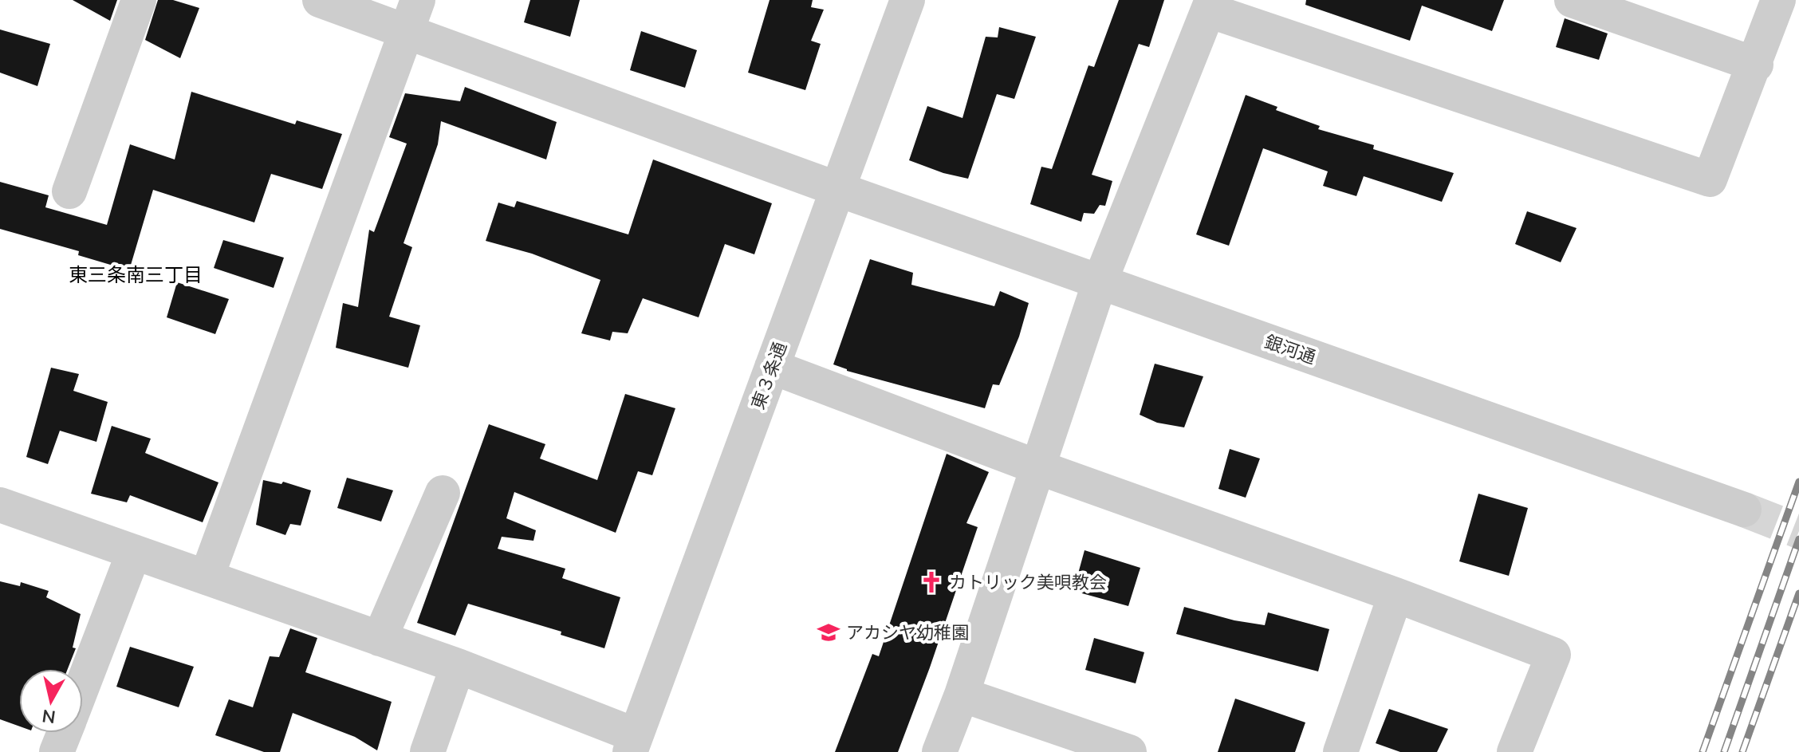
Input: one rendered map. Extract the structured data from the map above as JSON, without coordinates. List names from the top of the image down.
{
  "streets": {
    "street": ["銀河通", "東３条通"]
  },
  "crossings": [
    ["銀河通", "東３条通"]
  ],
  "districts": ["東三条南三丁目"],
  "places": {
    "church": ["カトリック美唄教会"],
    "school or university": ["アカシヤ幼稚園"]
  },
  "north": "bottom"
}
